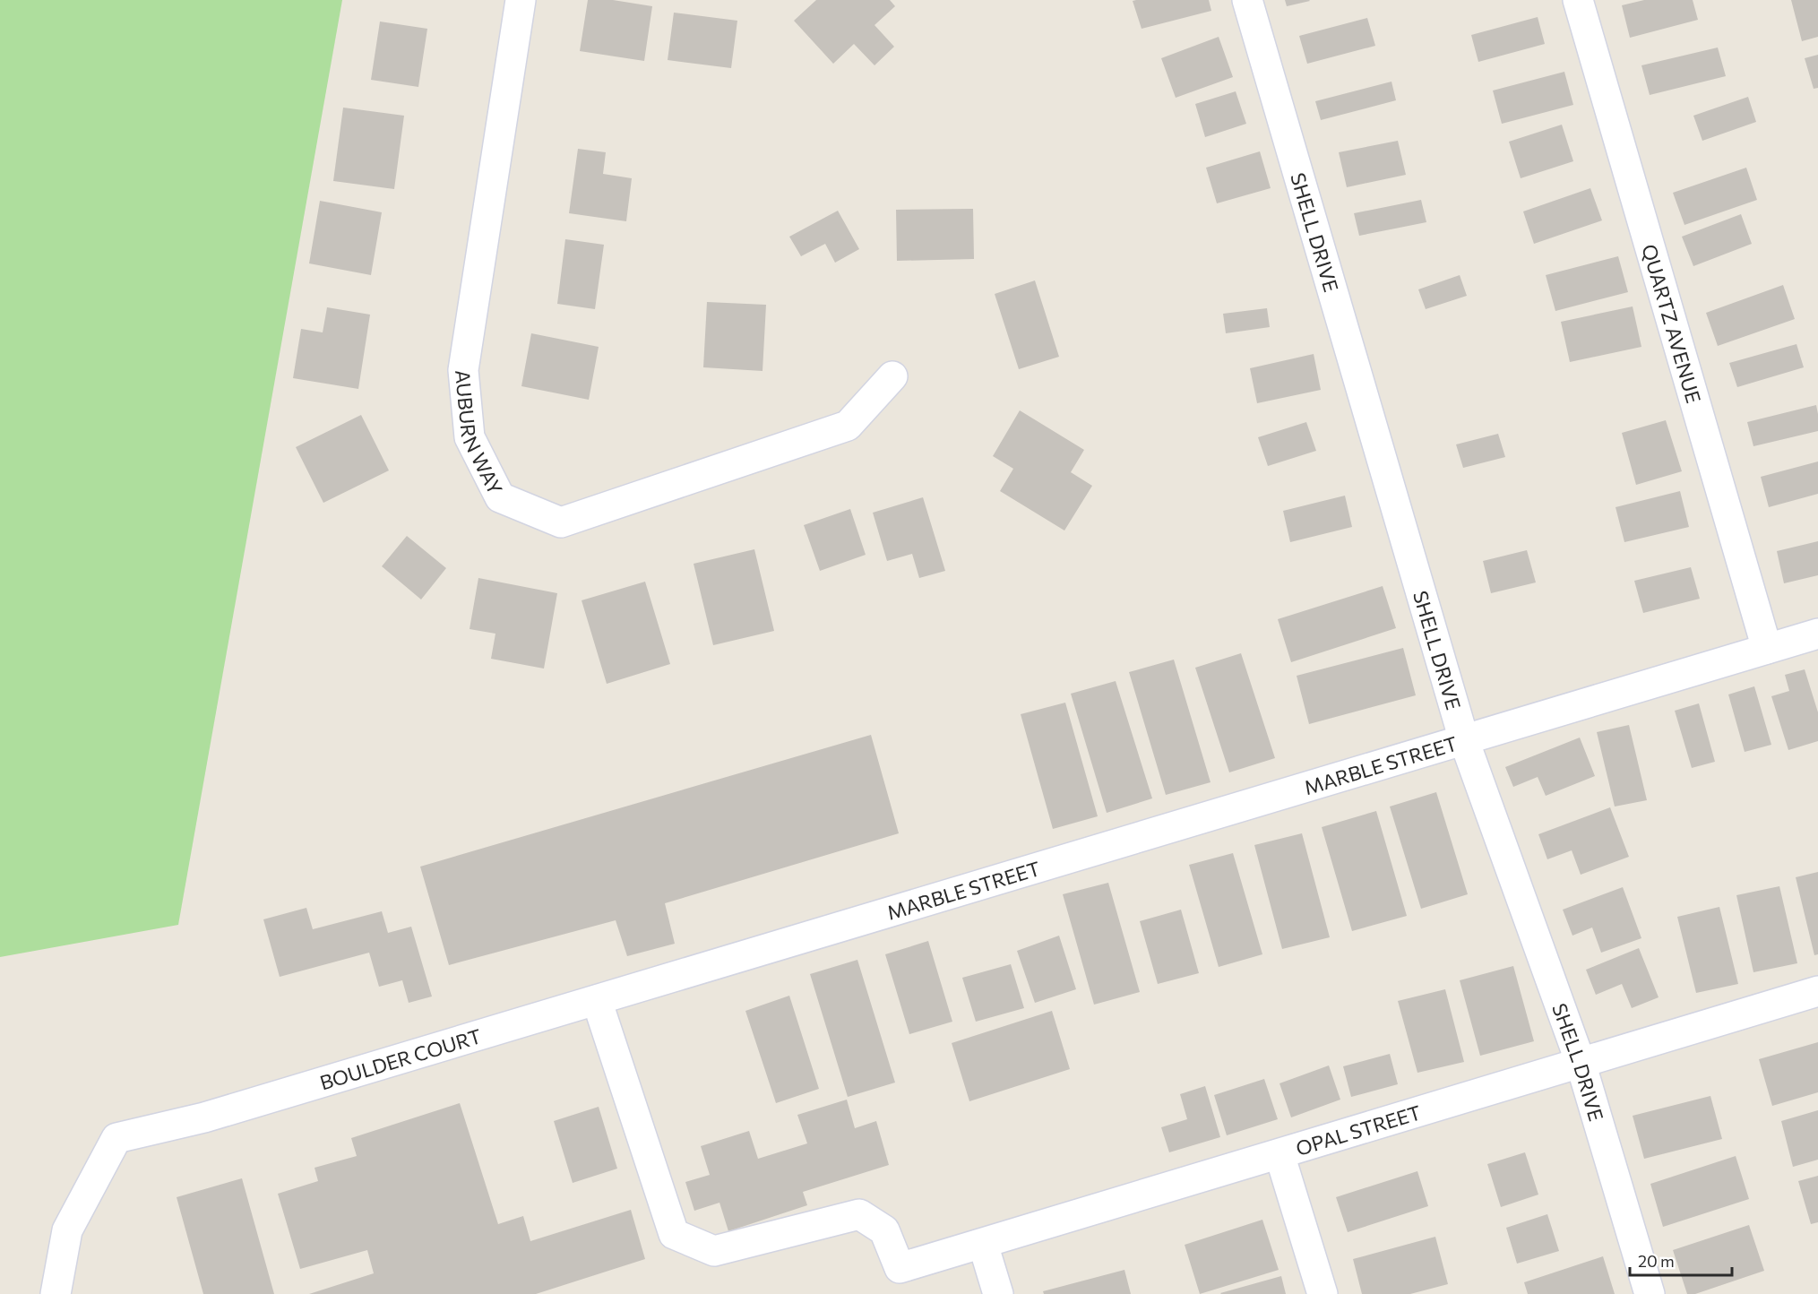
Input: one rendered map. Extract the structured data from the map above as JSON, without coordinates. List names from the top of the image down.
{
  "streets": {
    "street": [
      "SHELL DRIVE",
      "QUARTZ AVENUE",
      "AUBURN WAY",
      "MARBLE STREET",
      "BOULDER COURT",
      "OPAL STREET"
    ]
  },
  "crossings": [
    ["SHELL DRIVE", "MARBLE STREET"],
    ["SHELL DRIVE", "OPAL STREET"],
    ["QUARTZ AVENUE", "MARBLE STREET"],
    ["MARBLE STREET", "BOULDER COURT"],
    ["MARBLE STREET", "OPAL STREET"],
    ["BOULDER COURT", "OPAL STREET"]
  ],
  "scale_bar": "20 m"
}
